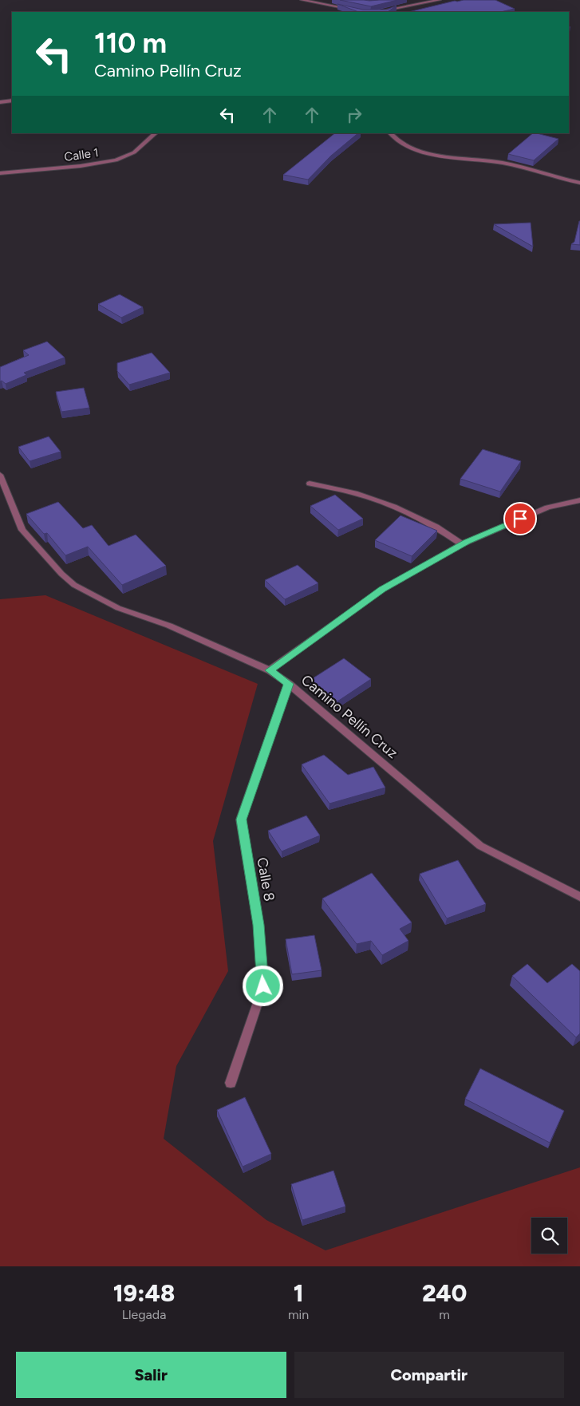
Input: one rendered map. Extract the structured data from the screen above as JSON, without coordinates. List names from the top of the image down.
{
  "streets": {
    "street": ["Calle 1", "Camino Pellín Cruz", "Calle 8"]
  },
  "crossings": [
    ["Camino Pellín Cruz", "Calle 8"]
  ],
  "page": {
    "turn": ["110 m", "Camino Pellín Cruz"],
    "eta": [
      "19:48",
      "Llegada",
      "1",
      "min",
      "240",
      "m"
    ],
    "buttons": ["Salir", "Compartir"]
  }
}
